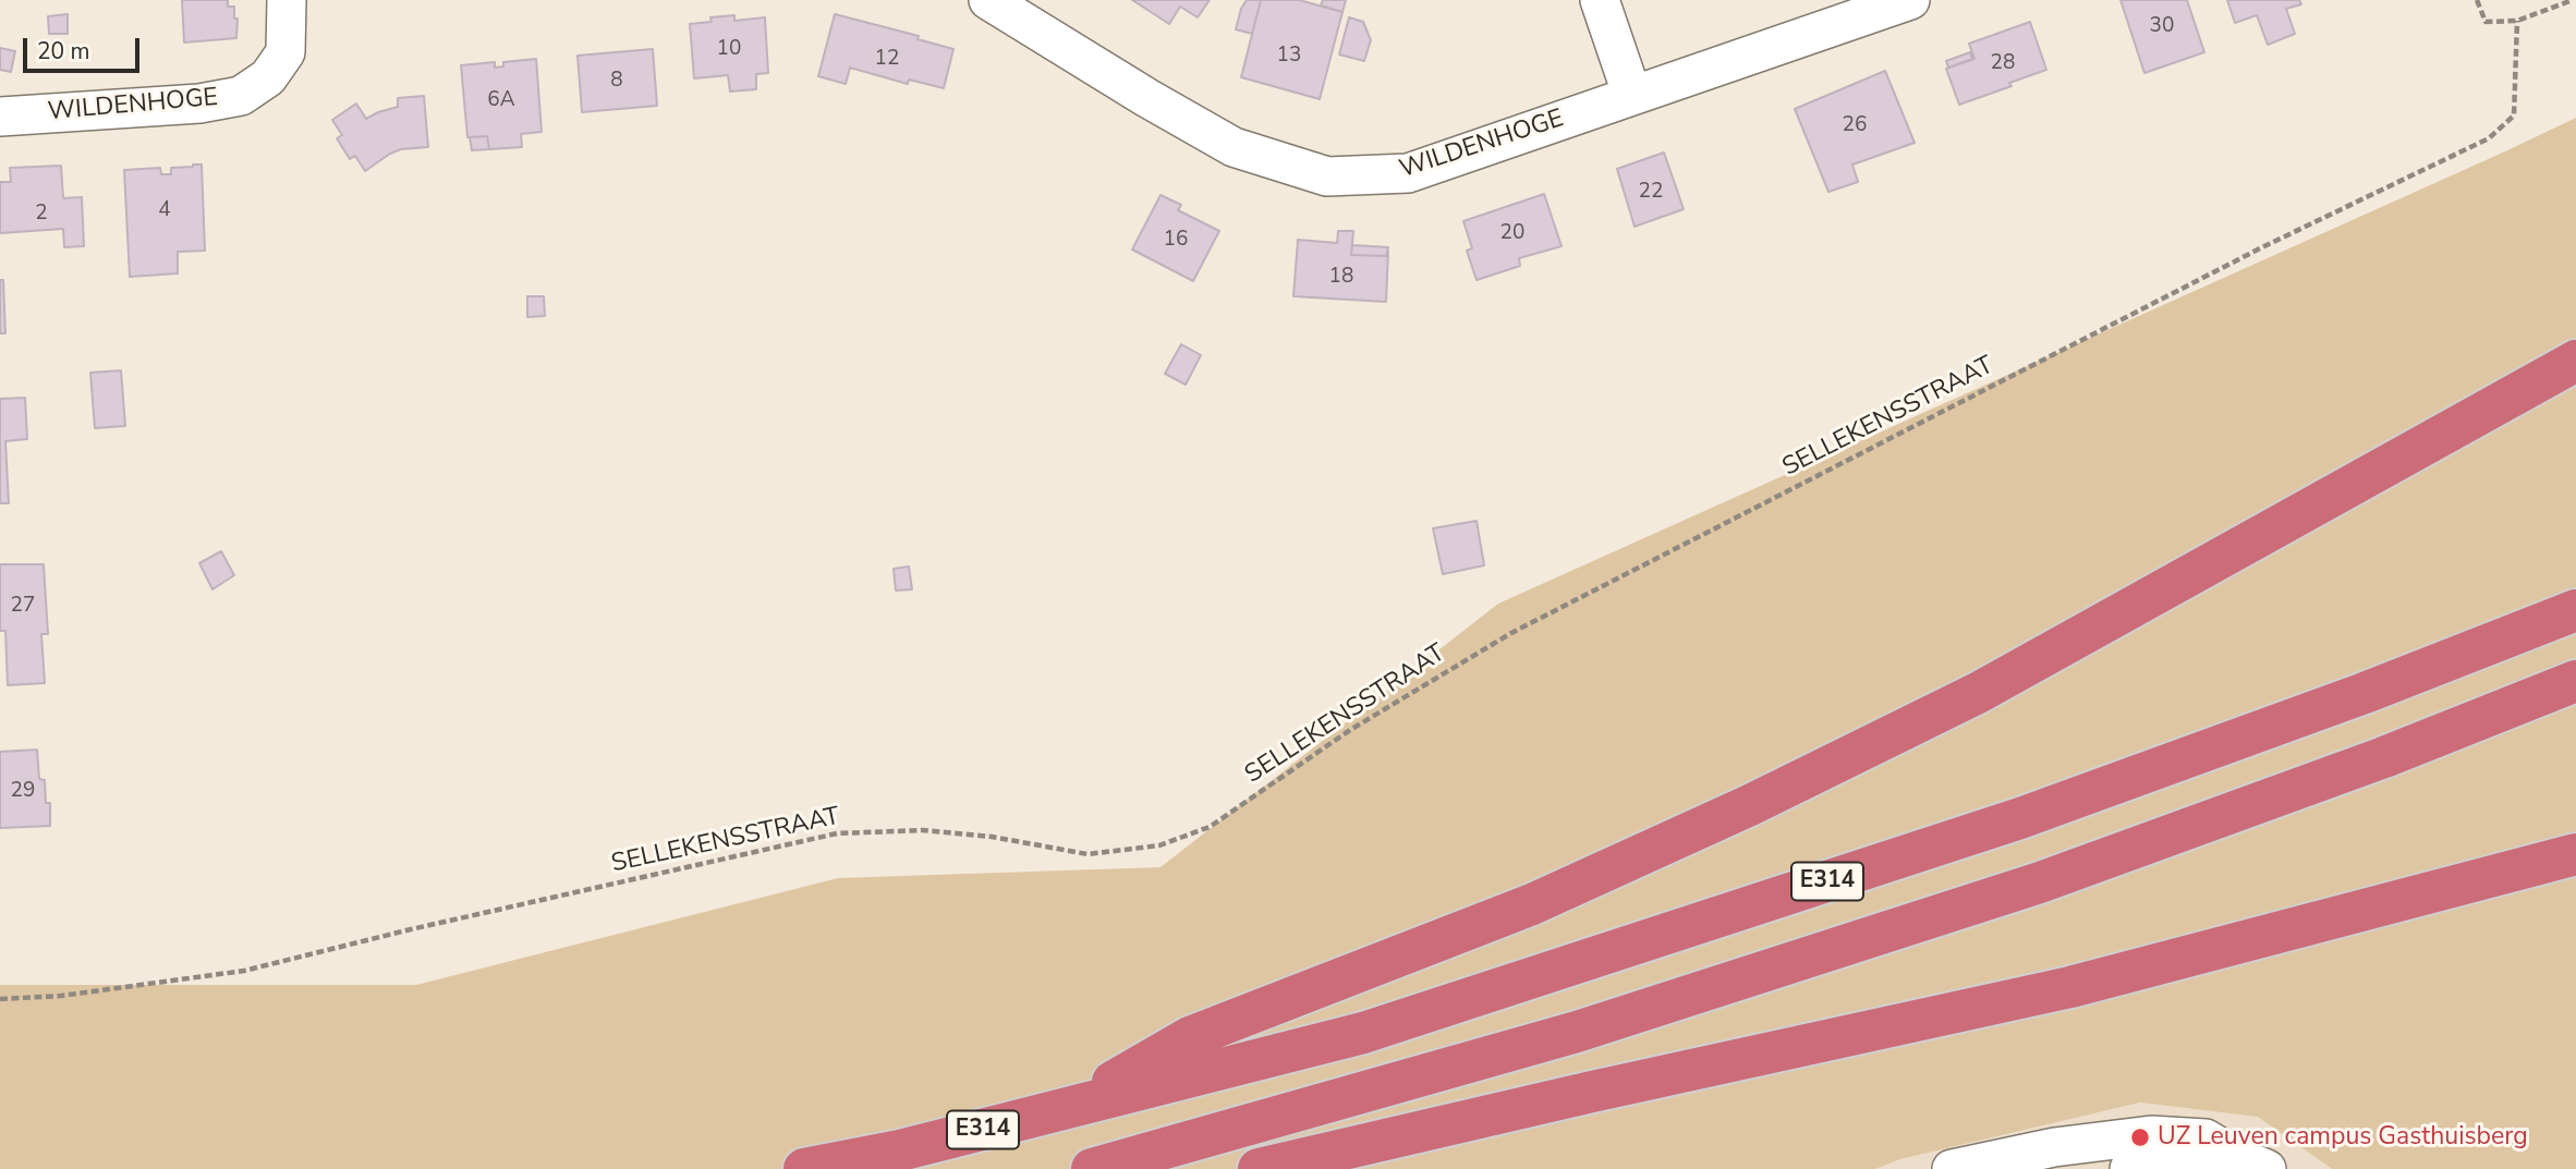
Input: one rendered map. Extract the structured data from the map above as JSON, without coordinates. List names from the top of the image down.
{
  "streets": {
    "highway": ["E314"],
    "street": ["WILDENHOGE"],
    "path": ["SELLEKENSSTRAAT"]
  },
  "places": ["UZ Leuven campus Gasthuisberg"],
  "house_numbers": [
    "30",
    "10",
    "13",
    "12",
    "28",
    "8",
    "6A",
    "26",
    "22",
    "4",
    "2",
    "20",
    "16",
    "18",
    "27",
    "29"
  ],
  "scale_bar": "20 m"
}
